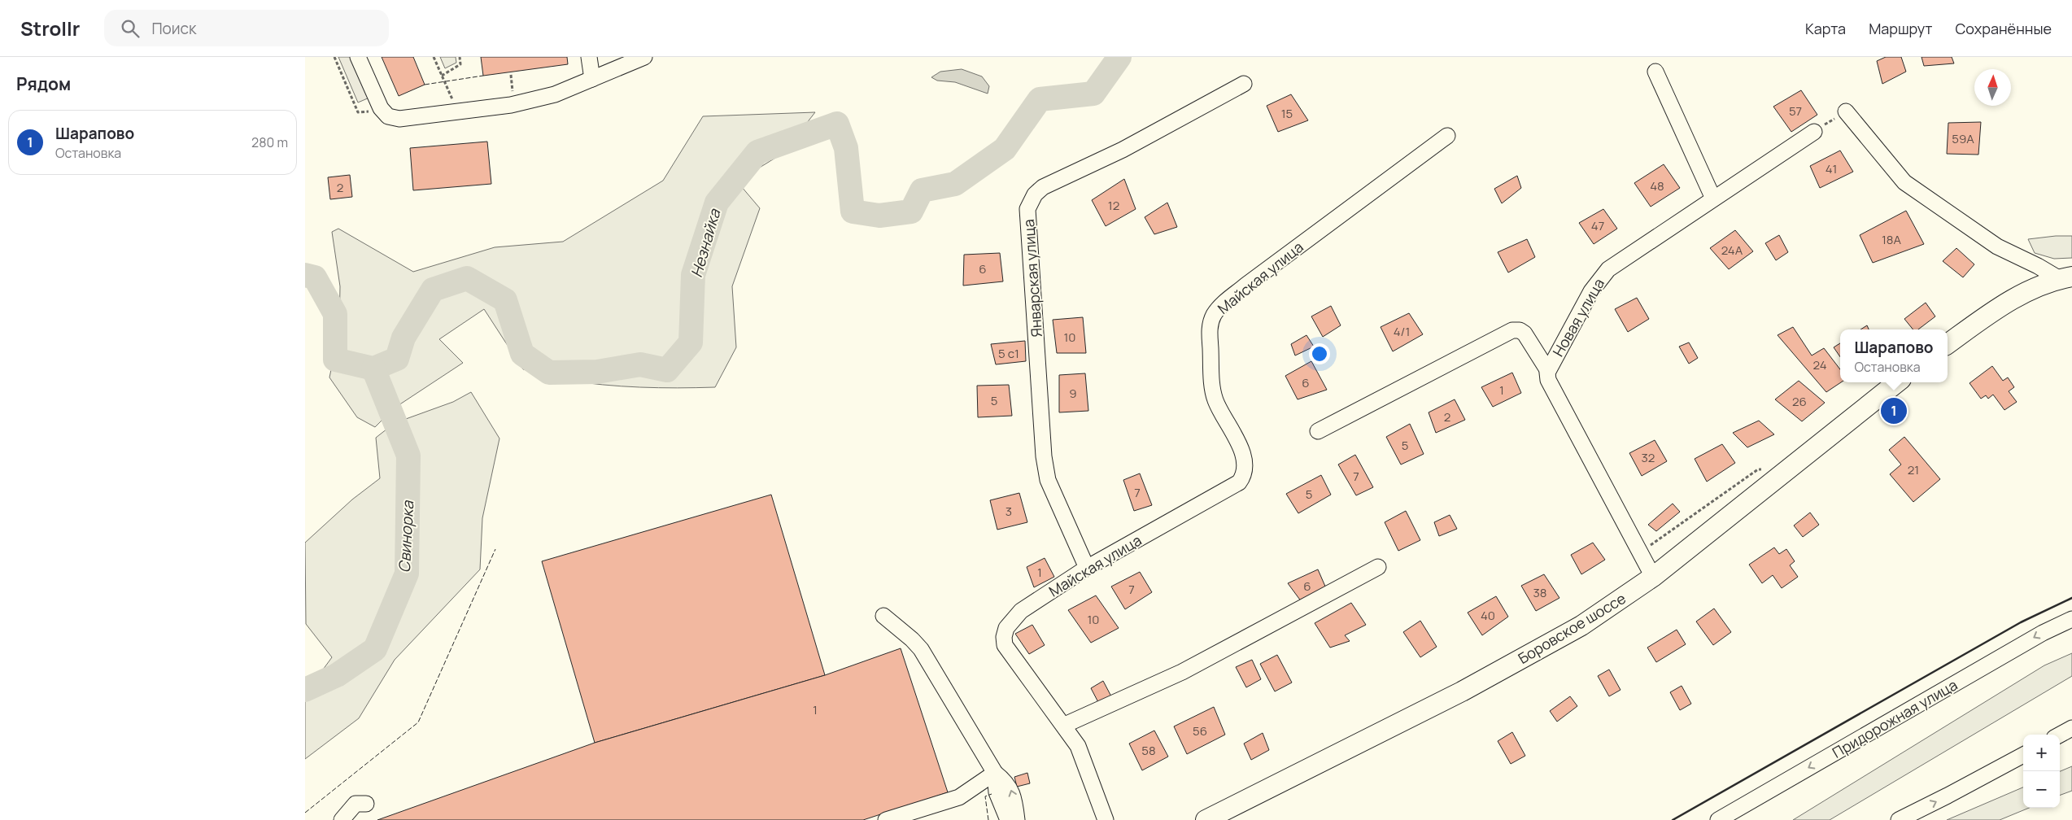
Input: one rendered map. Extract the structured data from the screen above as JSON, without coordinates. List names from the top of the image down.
{
  "streets": {
    "main road": ["Боровское шоссе"],
    "street": [
      "Майская улица",
      "Январская улица",
      "Новая улица",
      "Придорожная улица"
    ]
  },
  "crossings": [
    ["Майская улица", "Январская улица"],
    ["Новая улица", "Боровское шоссе"]
  ],
  "water": ["Незнайка", "Свинорка"],
  "house_numbers": [
    "57",
    "15",
    "59А",
    "41",
    "48",
    "2",
    "12",
    "47",
    "18А",
    "24А",
    "6",
    "4/1",
    "10",
    "5 с1",
    "24",
    "6",
    "1",
    "9",
    "5",
    "26",
    "2",
    "5",
    "32",
    "21",
    "7",
    "7",
    "5",
    "3",
    "1",
    "6",
    "7",
    "38",
    "40",
    "10",
    "1",
    "56",
    "58"
  ],
  "north": "top",
  "page": {
    "header": "Strollr",
    "search": "Поиск",
    "nav": ["Карта", "Маршрут", "Сохранённые"],
    "heading": "Рядом",
    "list": [
      {
        "mark": "1",
        "name": "Шарапово",
        "note": "Остановка",
        "value": "280 m"
      }
    ],
    "popup": ["Шарапово", "Остановка"],
    "pins": "1",
    "map_buttons": ["+", "−"]
  }
}
